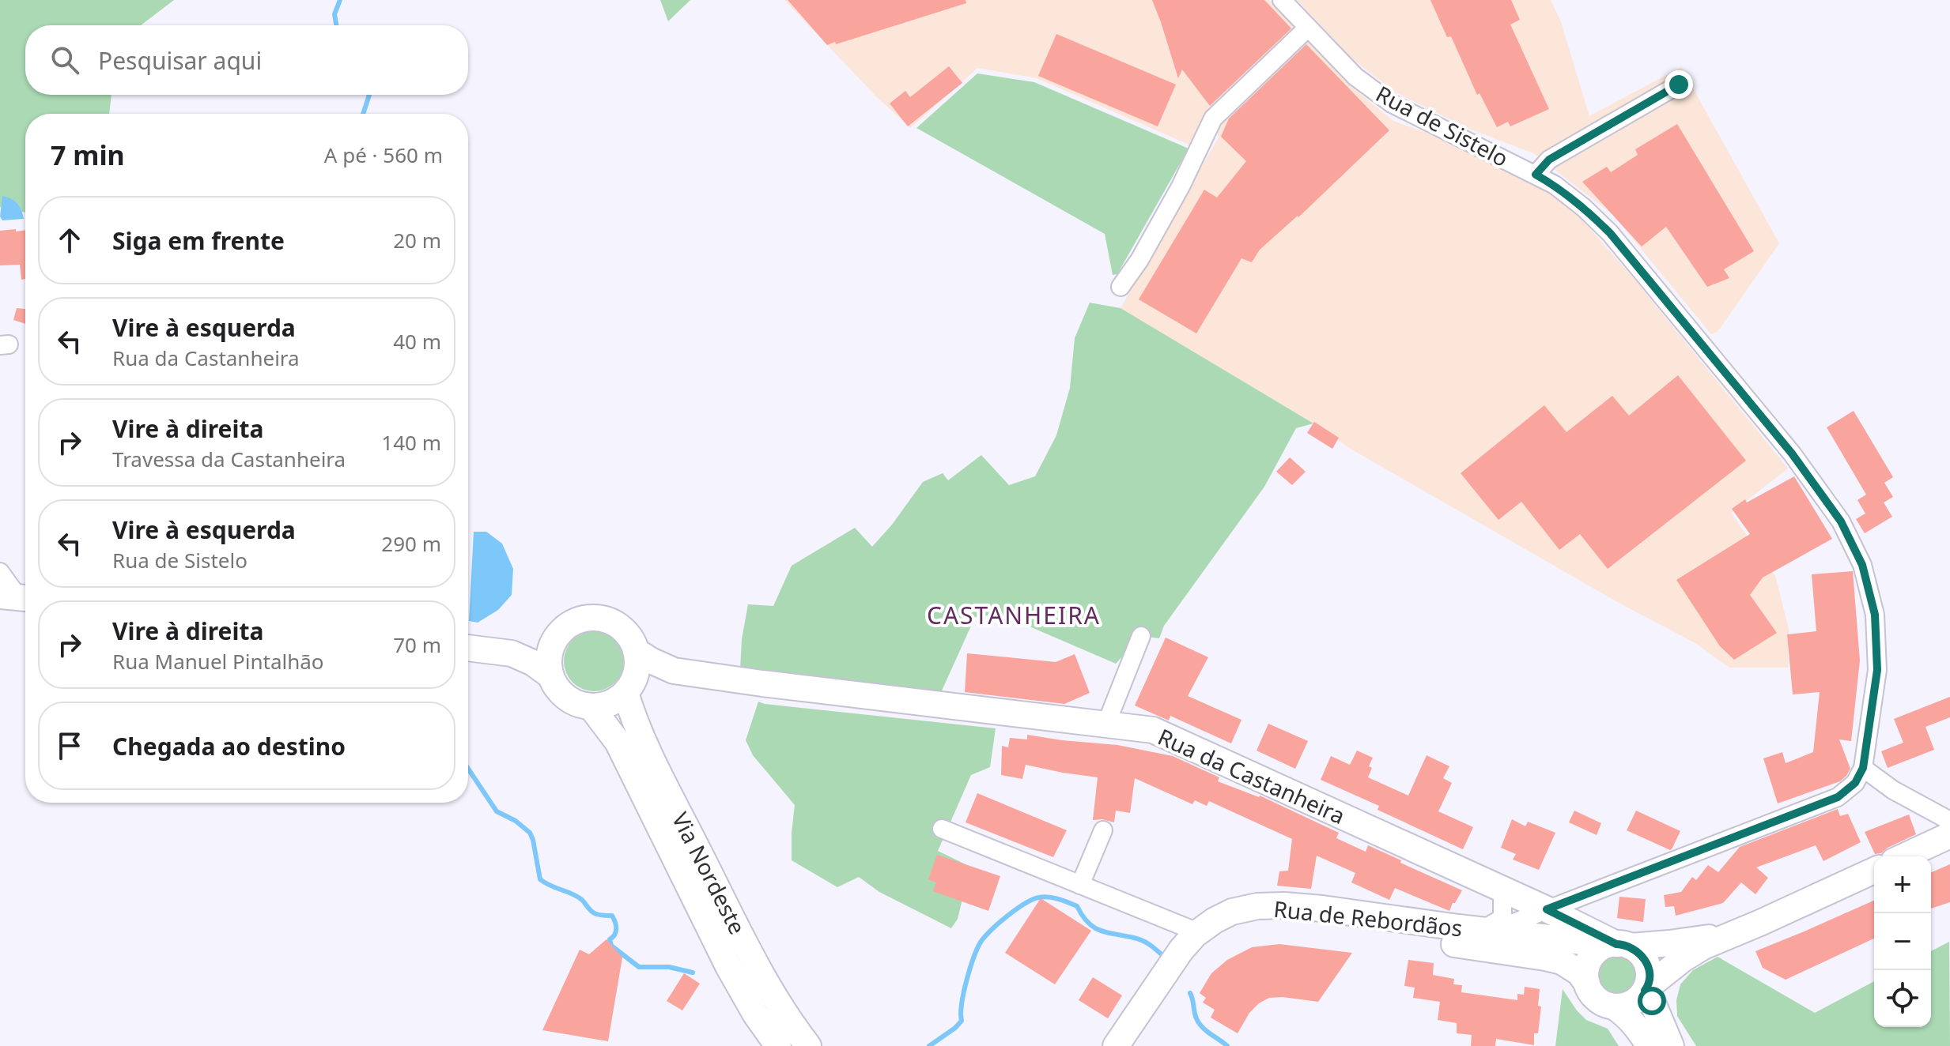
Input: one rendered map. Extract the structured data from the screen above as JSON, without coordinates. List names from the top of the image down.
{
  "streets": {
    "main road": ["Rua da Castanheira", "Via Nordeste", "Rua de Rebordãos"],
    "street": ["Rua de Sistelo"]
  },
  "crossings": [
    ["Rua da Castanheira", "Via Nordeste"],
    ["Rua da Castanheira", "Rua de Rebordãos"]
  ],
  "districts": ["CASTANHEIRA"],
  "page": {
    "search": "Pesquisar aqui",
    "heading": ["7 min", "A pé · 560 m"],
    "list": [
      ["Siga em frente", "20 m"],
      ["Vire à esquerda", "Rua da Castanheira", "40 m"],
      ["Vire à direita", "Travessa da Castanheira", "140 m"],
      ["Vire à esquerda", "Rua de Sistelo", "290 m"],
      ["Vire à direita", "Rua Manuel Pintalhão", "70 m"],
      "Chegada ao destino"
    ],
    "map_buttons": ["+", "−"]
  }
}
